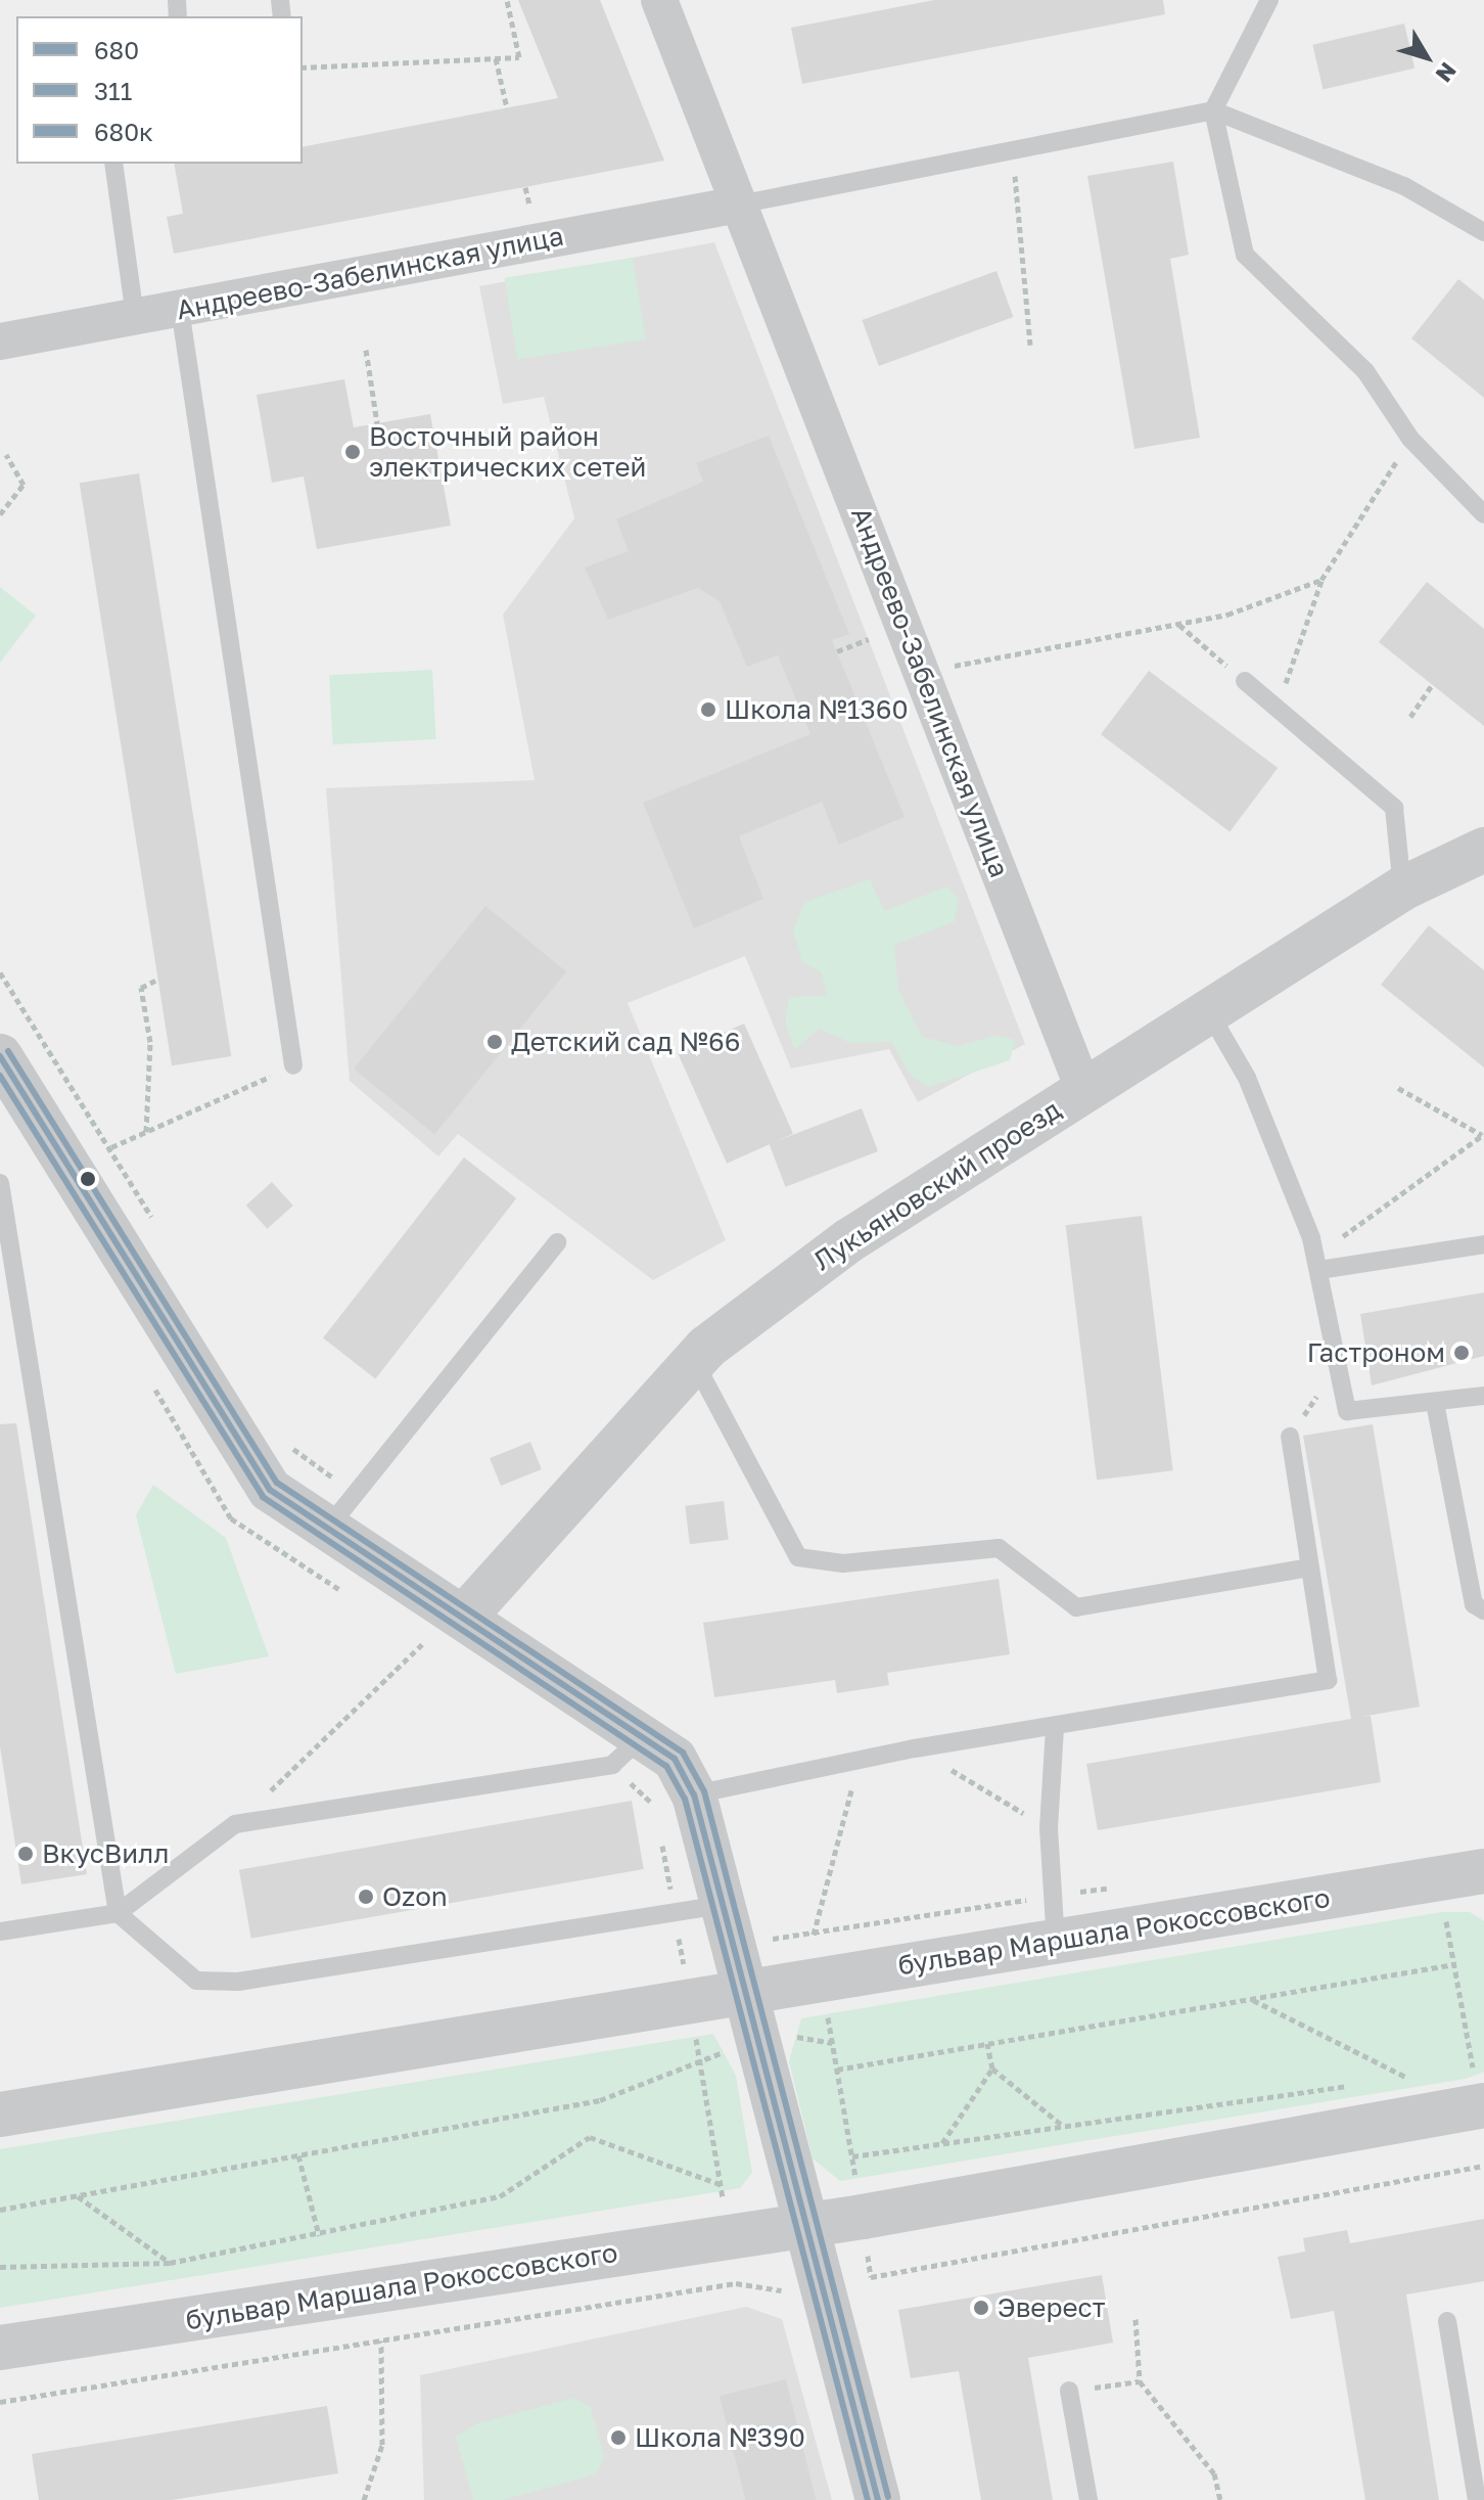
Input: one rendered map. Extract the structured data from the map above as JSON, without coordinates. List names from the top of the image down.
{
  "streets": {
    "street": ["Андреево-Забелинская улица", "Лукьяновский проезд", "бульвар Маршала Рокоссовского"]
  },
  "crossings": [
    ["Андреево-Забелинская улица", "Лукьяновский проезд"]
  ],
  "places": [
    "Восточный район электрических сетей",
    "Школа №1360",
    "Детский сад №66",
    "Гастроном",
    "ВкусВилл",
    "Ozon",
    "Эверест",
    "Школа №390"
  ],
  "lines": ["transit line 680к", "transit line 680", "transit line 311"],
  "legend": ["680", "311", "680к"],
  "north": "bottom right"
}
